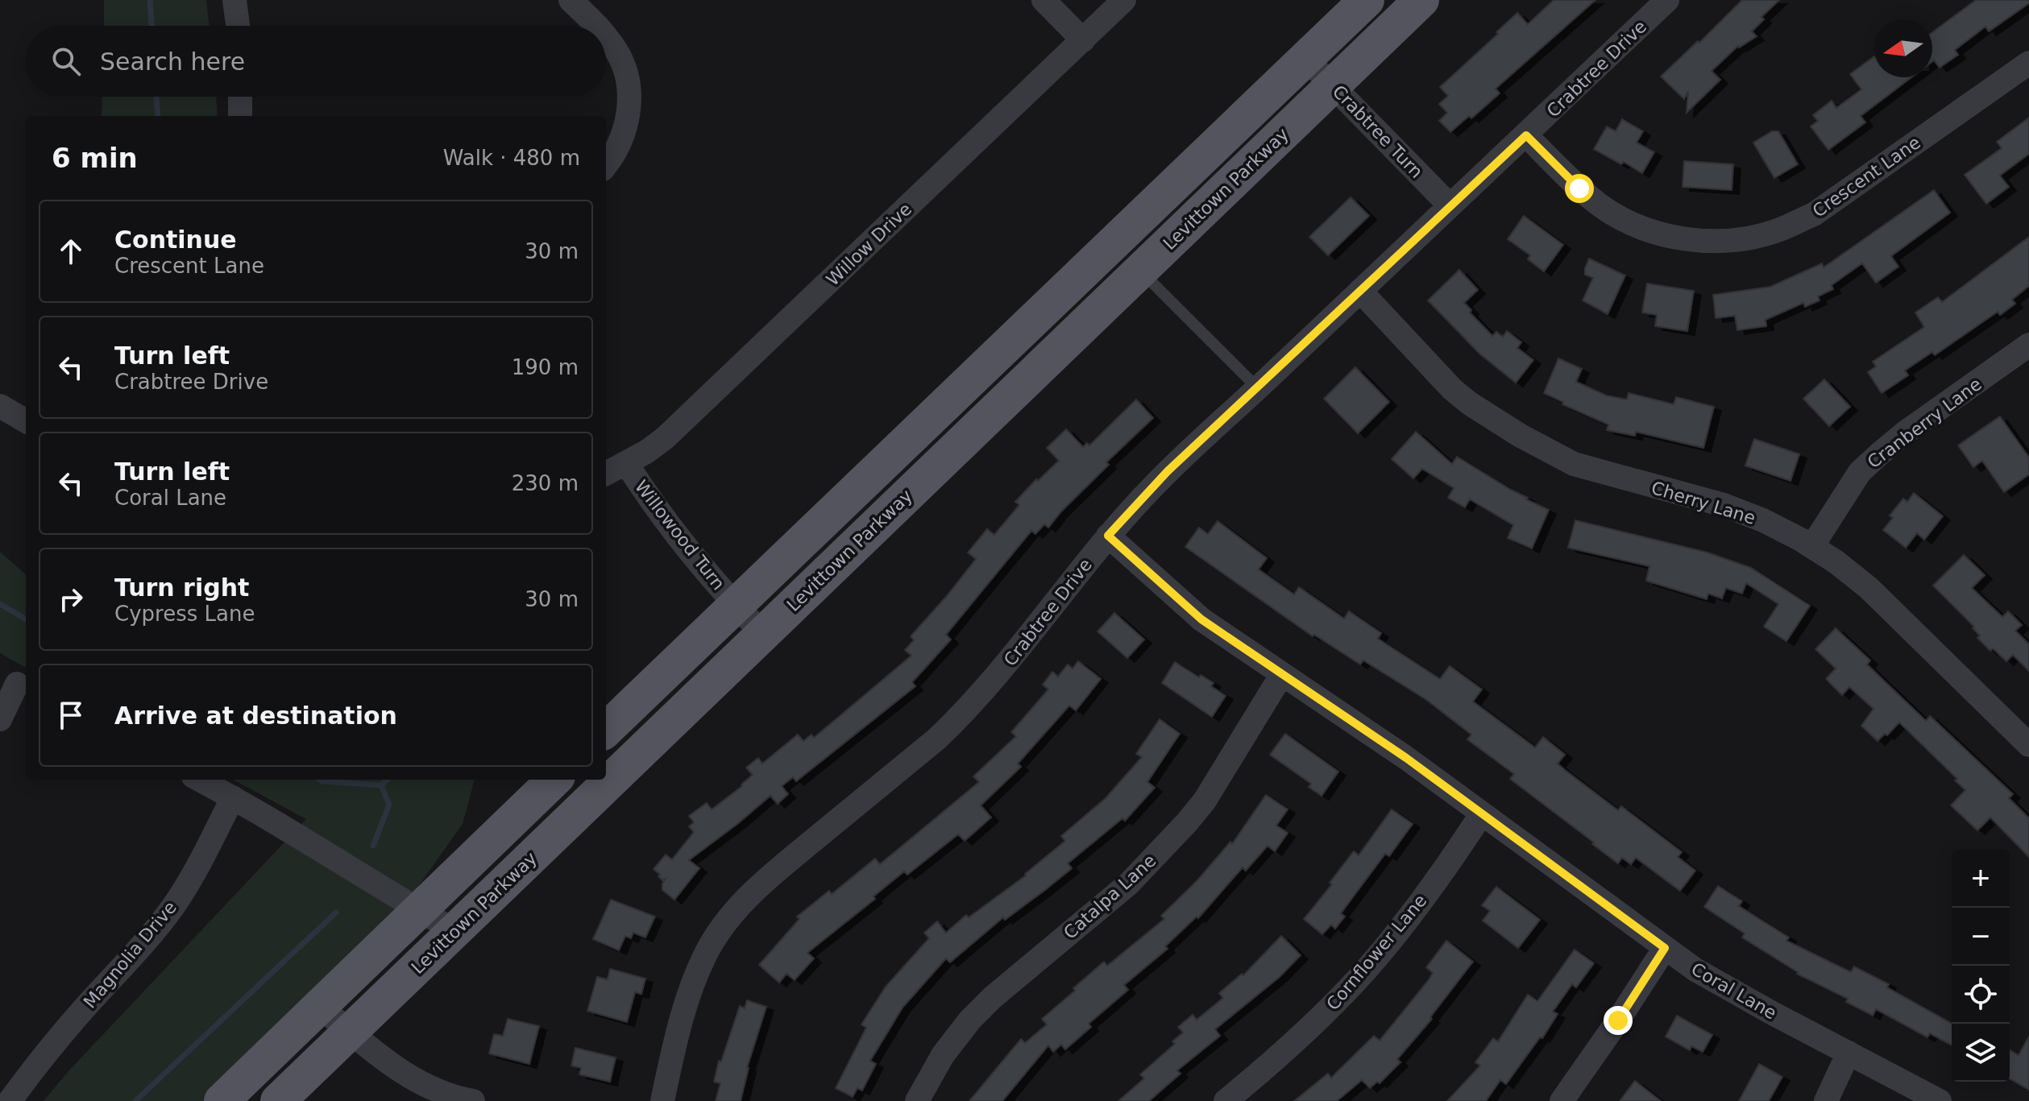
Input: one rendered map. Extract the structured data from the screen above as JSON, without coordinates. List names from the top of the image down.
{
  "streets": {
    "main road": ["Levittown Parkway"],
    "street": [
      "Crabtree Drive",
      "Crabtree Turn",
      "Crescent Lane",
      "Willow Drive",
      "Cranberry Lane",
      "Cherry Lane",
      "Willowood Turn",
      "Catalpa Lane",
      "Cornflower Lane",
      "Magnolia Drive",
      "Coral Lane"
    ]
  },
  "crossings": [
    ["Crabtree Drive", "Crabtree Turn"],
    ["Crabtree Drive", "Crescent Lane"],
    ["Crabtree Drive", "Cherry Lane"],
    ["Crabtree Drive", "Coral Lane"],
    ["Crabtree Turn", "Levittown Parkway"],
    ["Levittown Parkway", "Willowood Turn"],
    ["Willow Drive", "Willowood Turn"],
    ["Cranberry Lane", "Cherry Lane"],
    ["Catalpa Lane", "Coral Lane"],
    ["Cornflower Lane", "Coral Lane"]
  ],
  "north": "left",
  "page": {
    "search": "Search here",
    "heading": ["6 min", "Walk · 480 m"],
    "list": [
      ["Continue", "Crescent Lane", "30 m"],
      ["Turn left", "Crabtree Drive", "190 m"],
      ["Turn left", "Coral Lane", "230 m"],
      ["Turn right", "Cypress Lane", "30 m"],
      "Arrive at destination"
    ],
    "map_buttons": ["+", "−"]
  }
}
